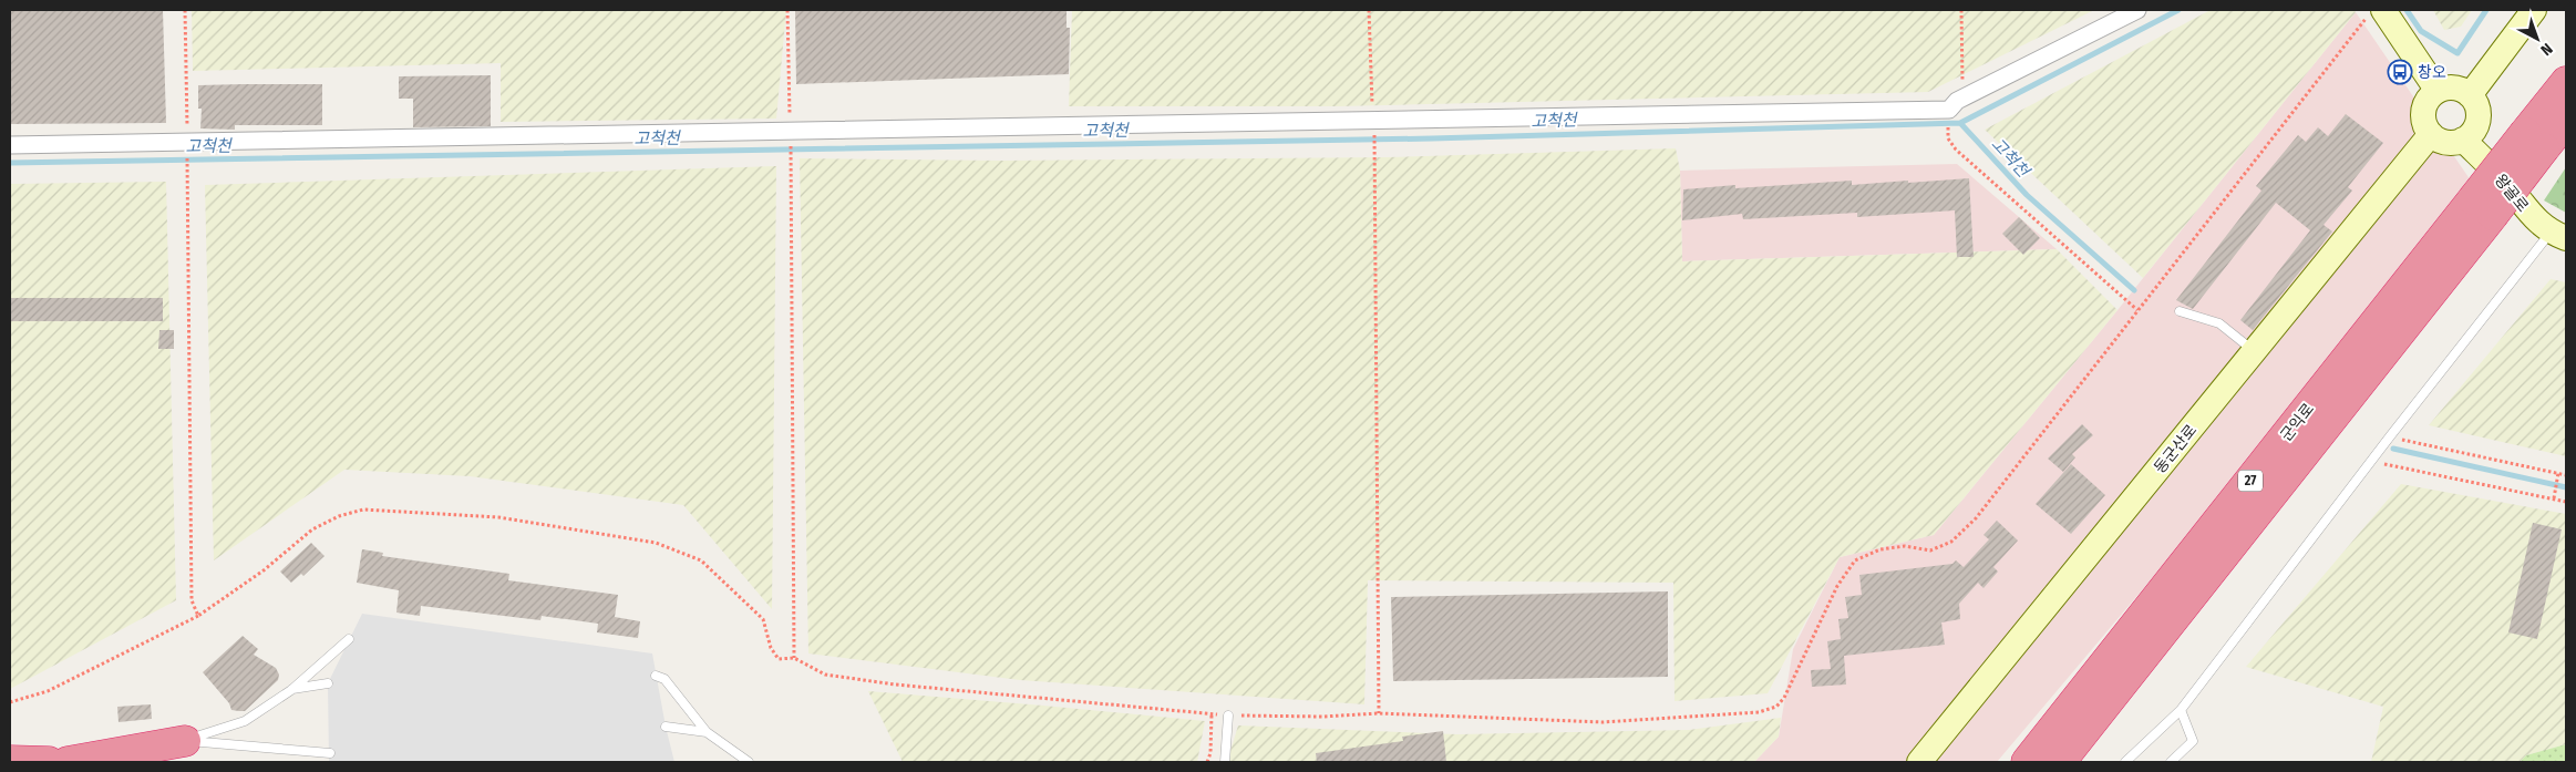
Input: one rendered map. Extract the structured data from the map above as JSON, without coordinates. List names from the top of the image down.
{
  "streets": {
    "highway": ["군익로", "27"],
    "street": ["왕골로", "동군산로"]
  },
  "crossings": [
    ["왕골로", "동군산로"]
  ],
  "water": ["고척천"],
  "places": {
    "bus stop": ["창오"]
  },
  "north": "bottom right"
}
